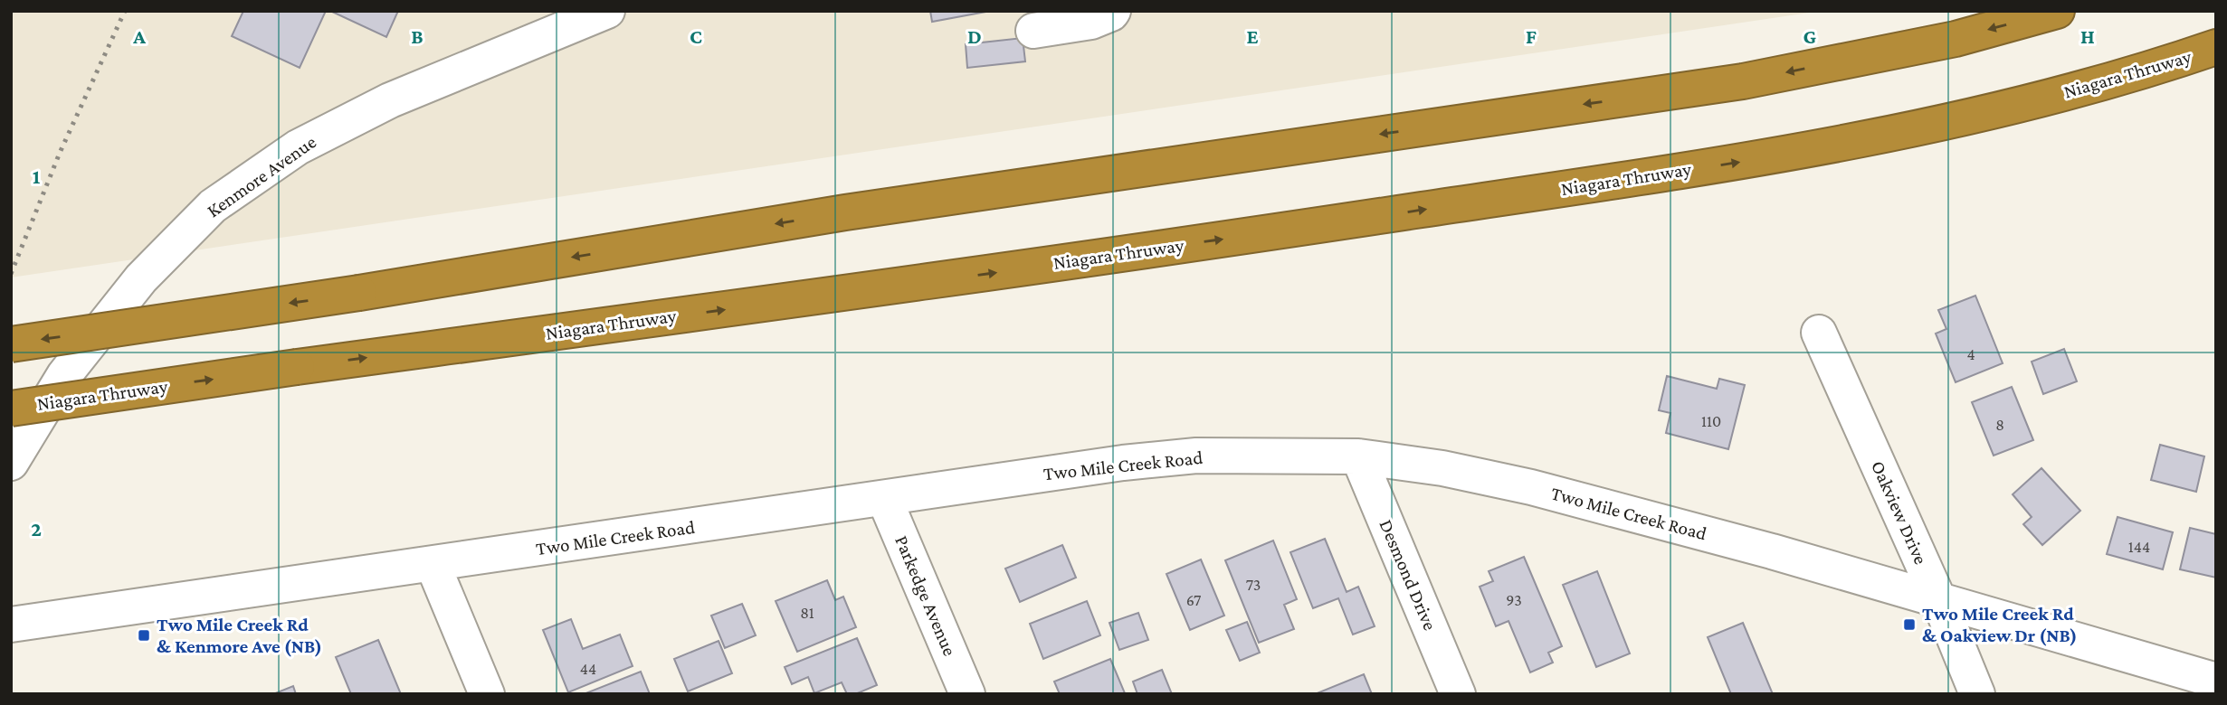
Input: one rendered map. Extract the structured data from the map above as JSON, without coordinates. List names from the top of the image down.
{
  "streets": {
    "highway": ["Niagara Thruway"],
    "street": [
      "Kenmore Avenue",
      "Two Mile Creek Road",
      "Oakview Drive",
      "Desmond Drive",
      "Parkedge Avenue"
    ]
  },
  "crossings": [
    ["Two Mile Creek Road", "Oakview Drive"],
    ["Two Mile Creek Road", "Desmond Drive"],
    ["Two Mile Creek Road", "Parkedge Avenue"]
  ],
  "places": {
    "transit": ["Two Mile Creek Rd & Oakview Dr (NB)", "Two Mile Creek Rd & Kenmore Ave (NB)"]
  },
  "house_numbers": [
    "4",
    "110",
    "8",
    "144",
    "73",
    "67",
    "93",
    "81",
    "44"
  ],
  "grid": {
    "columns": [
      "A",
      "B",
      "C",
      "D",
      "E",
      "F",
      "G",
      "H"
    ],
    "rows": ["1", "2"]
  }
}
